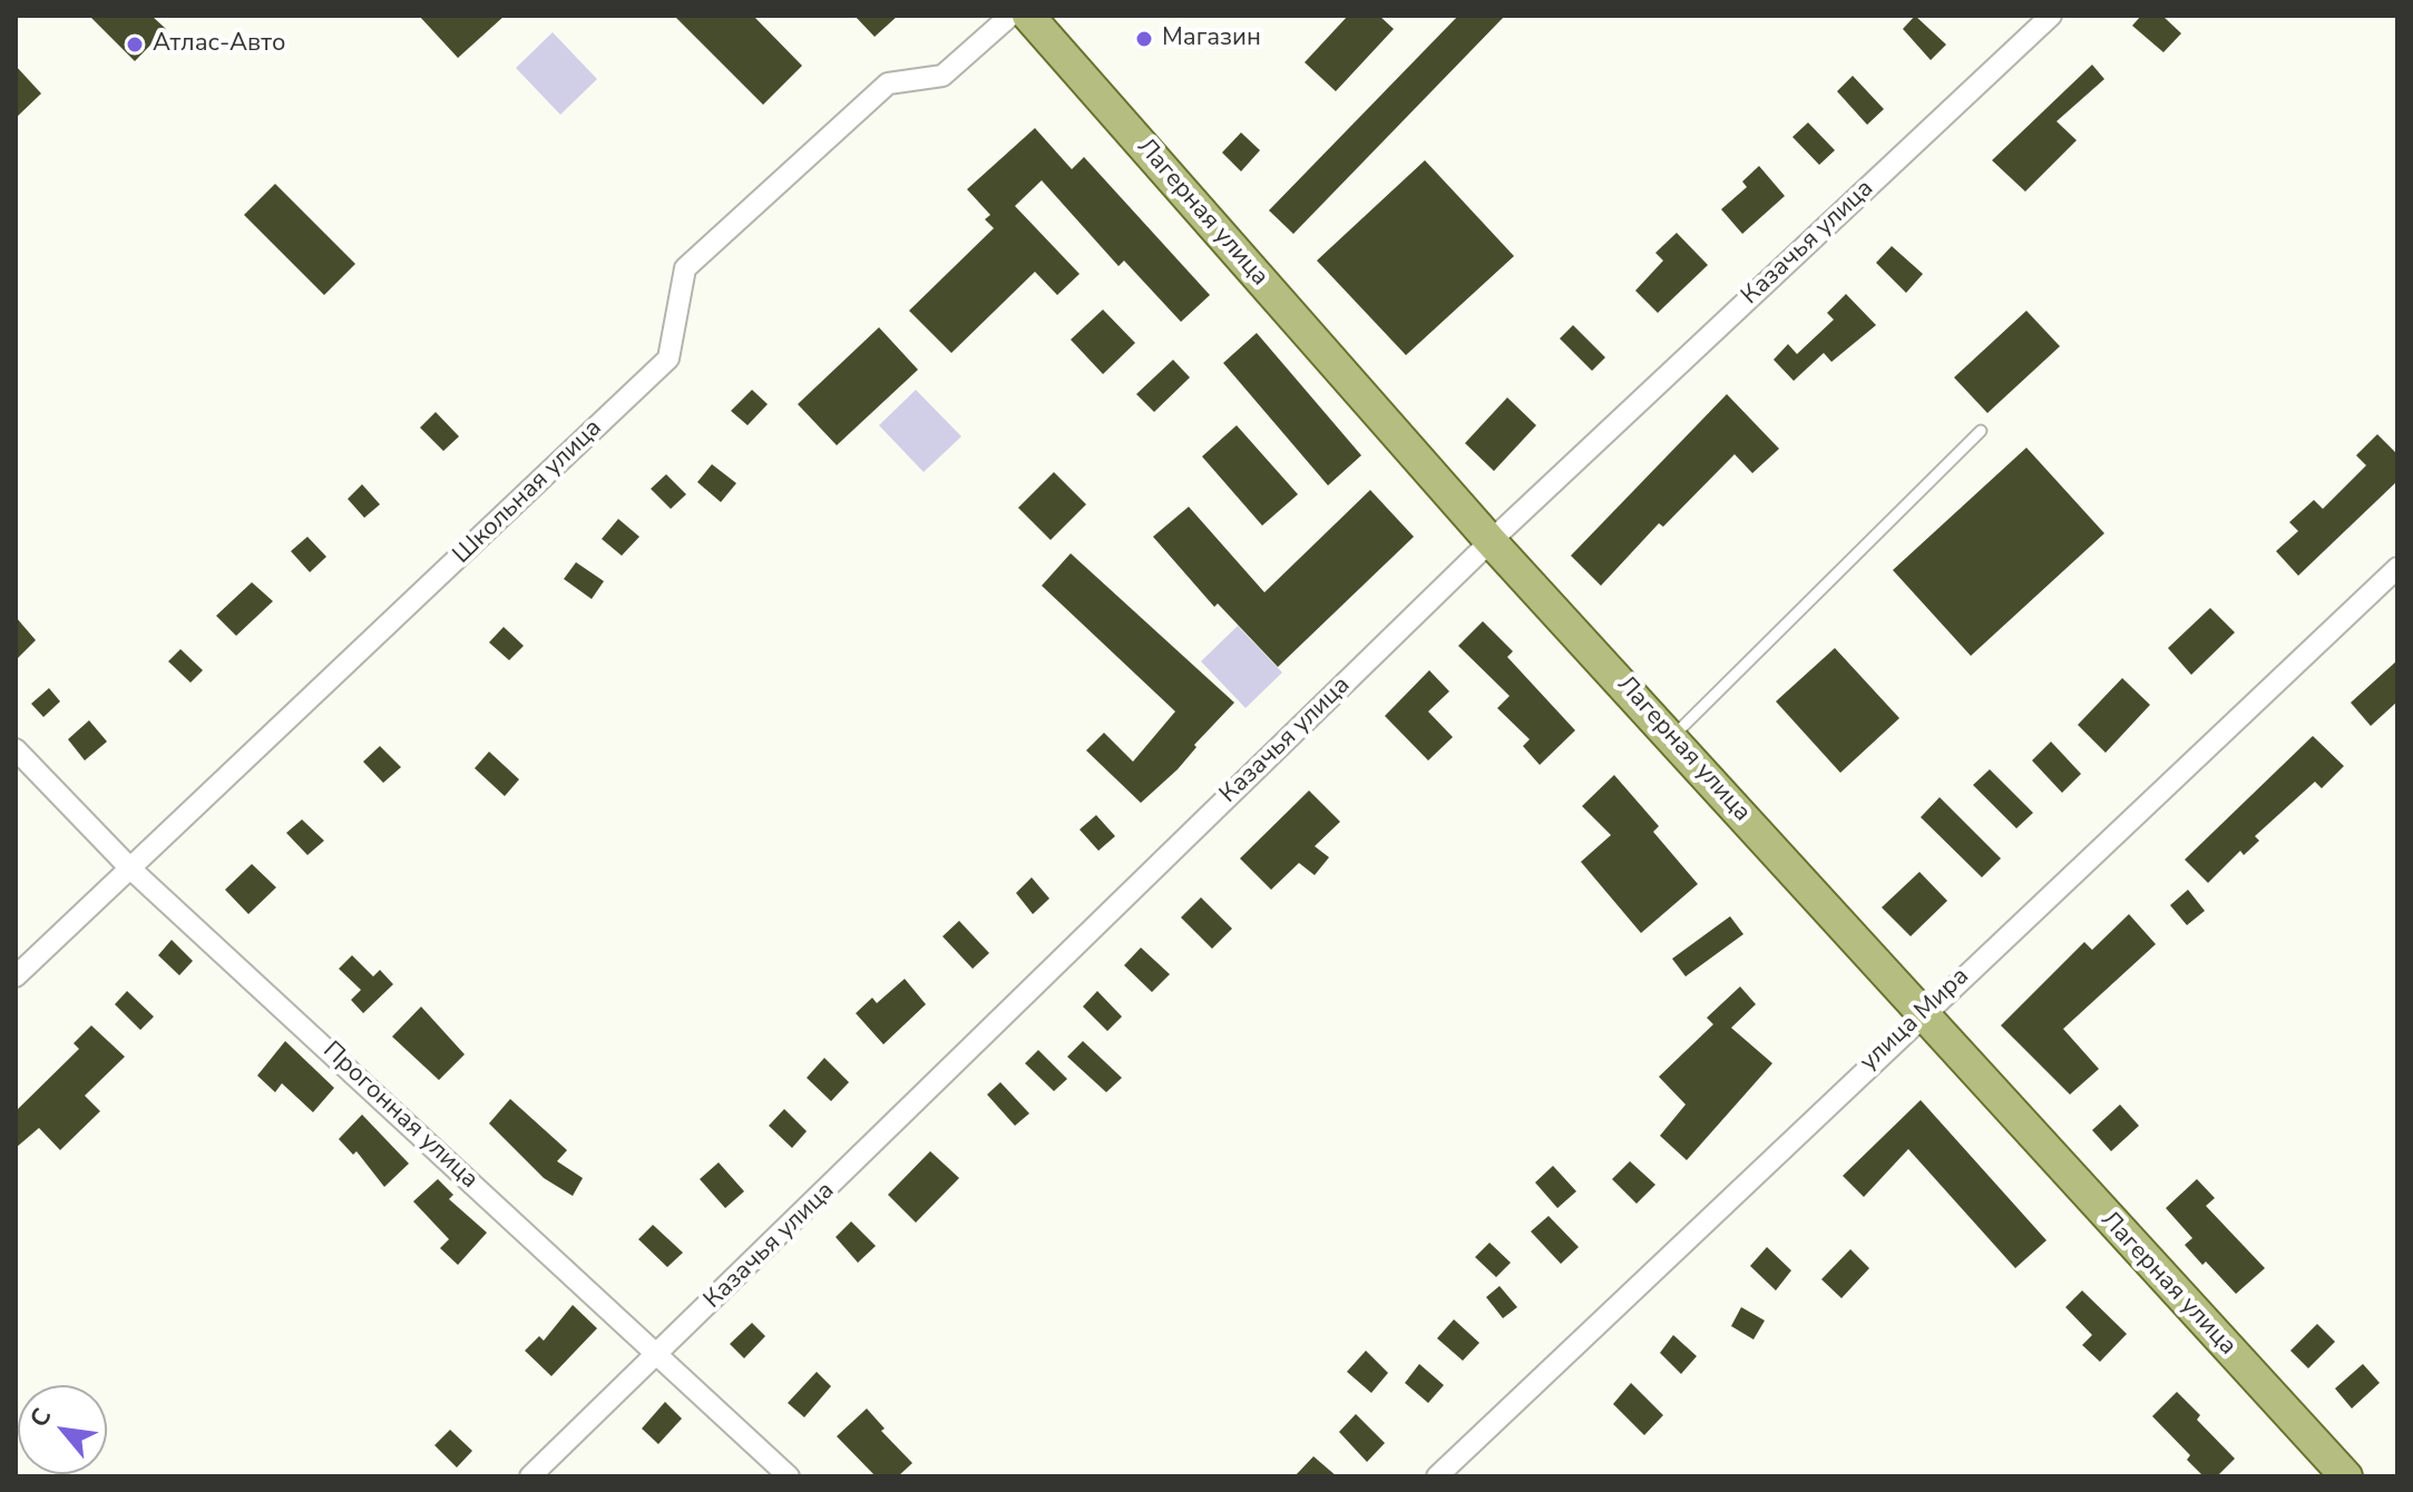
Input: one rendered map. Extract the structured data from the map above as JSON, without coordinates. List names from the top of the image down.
{
  "streets": {
    "main road": ["Лагерная улица"],
    "street": [
      "Казачья улица",
      "Школьная улица",
      "улица Мира",
      "Прогонная улица"
    ]
  },
  "crossings": [
    ["Лагерная улица", "Казачья улица"],
    ["Лагерная улица", "улица Мира"],
    ["Казачья улица", "Прогонная улица"],
    ["Школьная улица", "Прогонная улица"]
  ],
  "places": ["Магазин", "Атлас-Авто"],
  "north": "top left"
}
